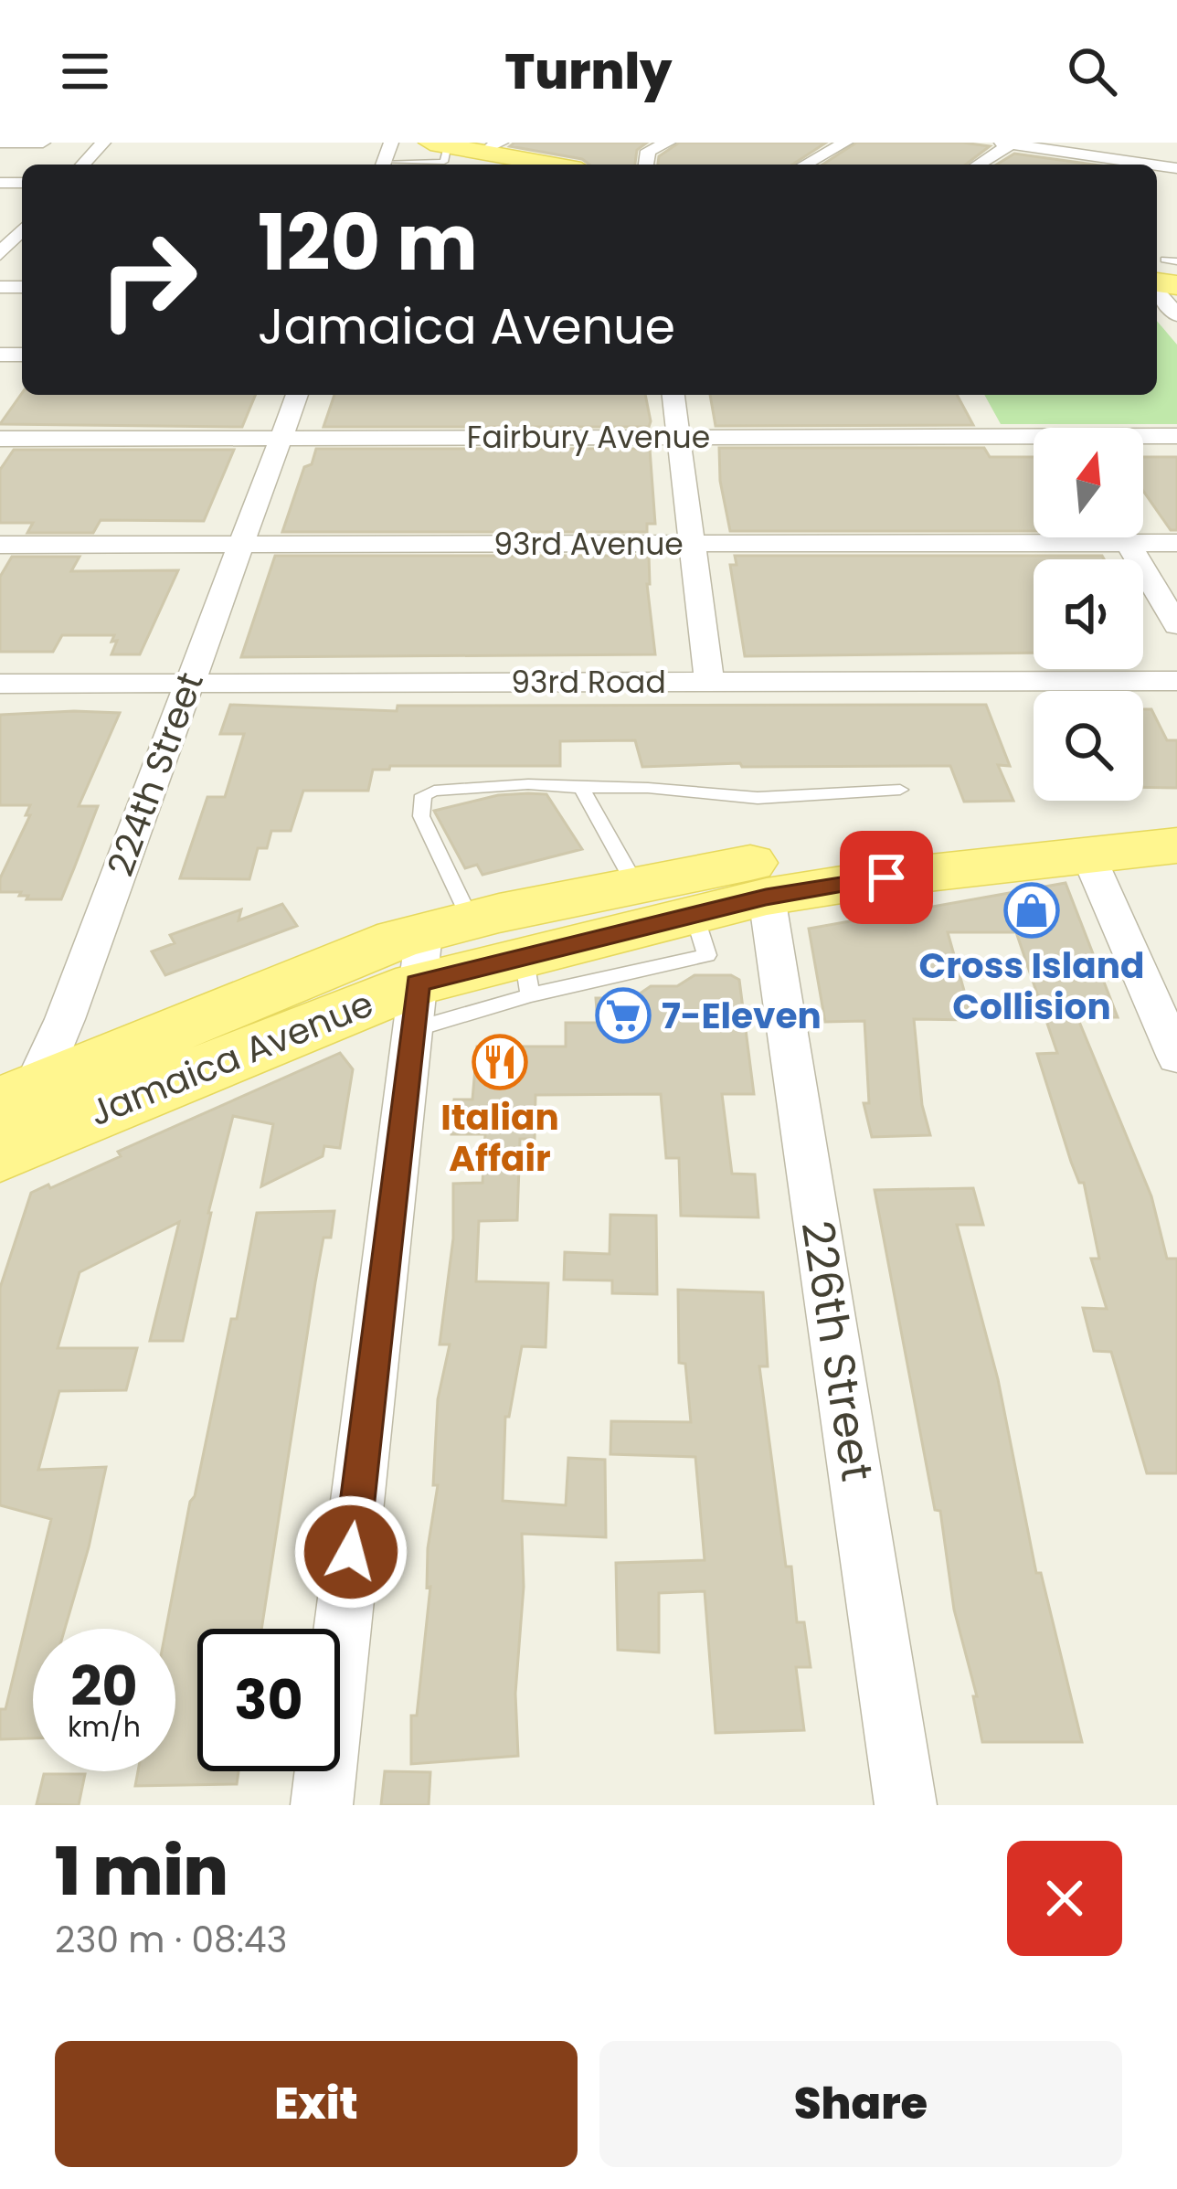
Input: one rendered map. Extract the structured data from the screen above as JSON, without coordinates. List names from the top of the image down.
{
  "streets": {
    "main road": ["Jamaica Avenue"],
    "street": [
      "Fairbury Avenue",
      "93rd Avenue",
      "93rd Road",
      "224th Street",
      "226th Street"
    ]
  },
  "crossings": [
    ["Fairbury Avenue", "224th Street"],
    ["93rd Avenue", "224th Street"],
    ["93rd Road", "224th Street"],
    ["224th Street", "Jamaica Avenue"],
    ["Jamaica Avenue", "226th Street"]
  ],
  "places": {
    "shop": ["Cross Island Collision"],
    "supermarket": ["7-Eleven"],
    "restaurant": ["Italian Affair"]
  },
  "north": "top",
  "page": {
    "header": "Turnly",
    "turn": ["120 m", "Jamaica Avenue"],
    "speed": "20 km/h",
    "limit": "30",
    "heading": ["1 min", "230 m · 08:43"],
    "buttons": ["Exit", "Share"]
  }
}
